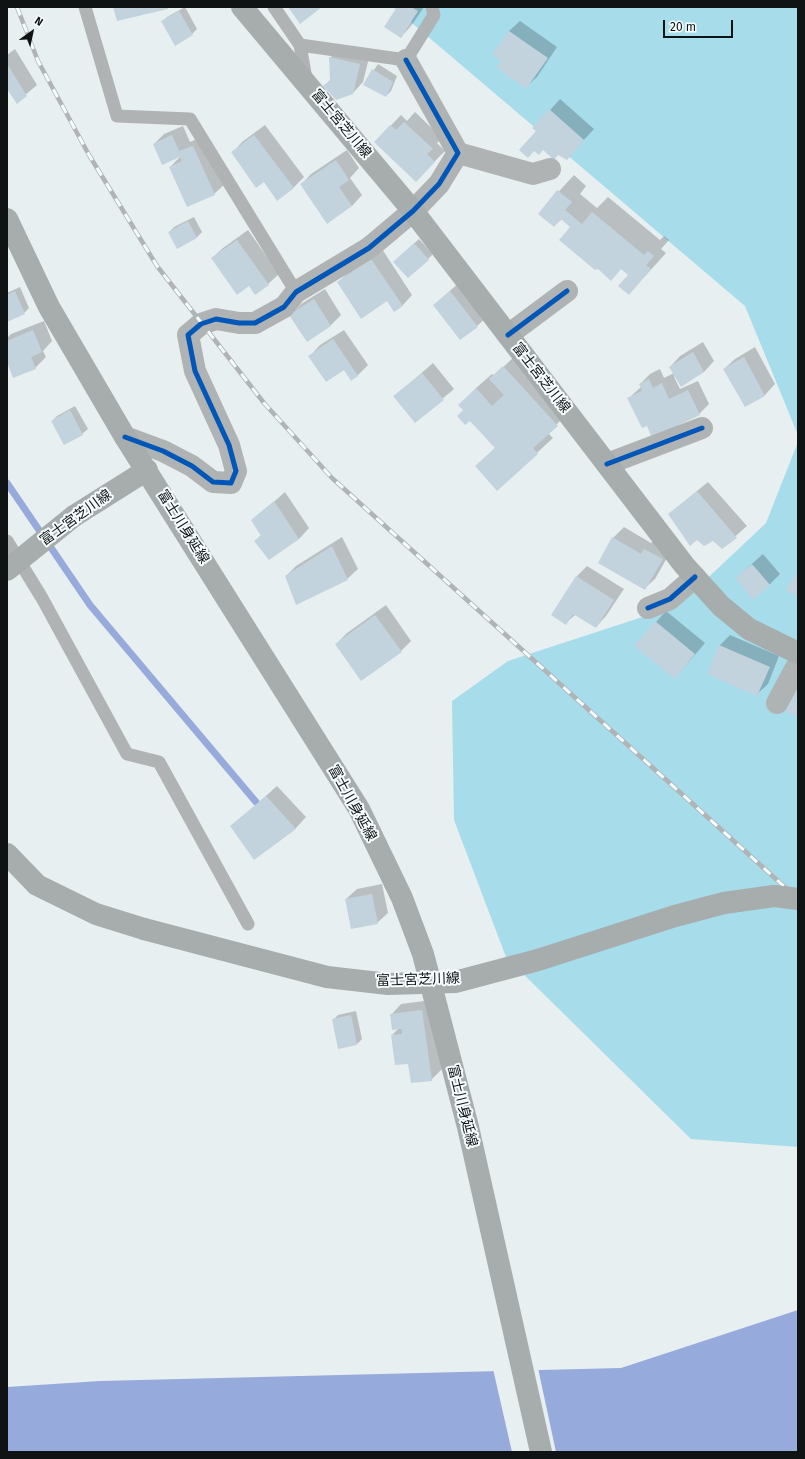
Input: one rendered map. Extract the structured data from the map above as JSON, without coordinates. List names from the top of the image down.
{
  "streets": {
    "main road": ["富士宮芝川線", "富士川身延線"]
  },
  "crossings": [
    ["富士宮芝川線", "富士川身延線"]
  ],
  "scale_bar": "20 m",
  "north": "top right"
}
